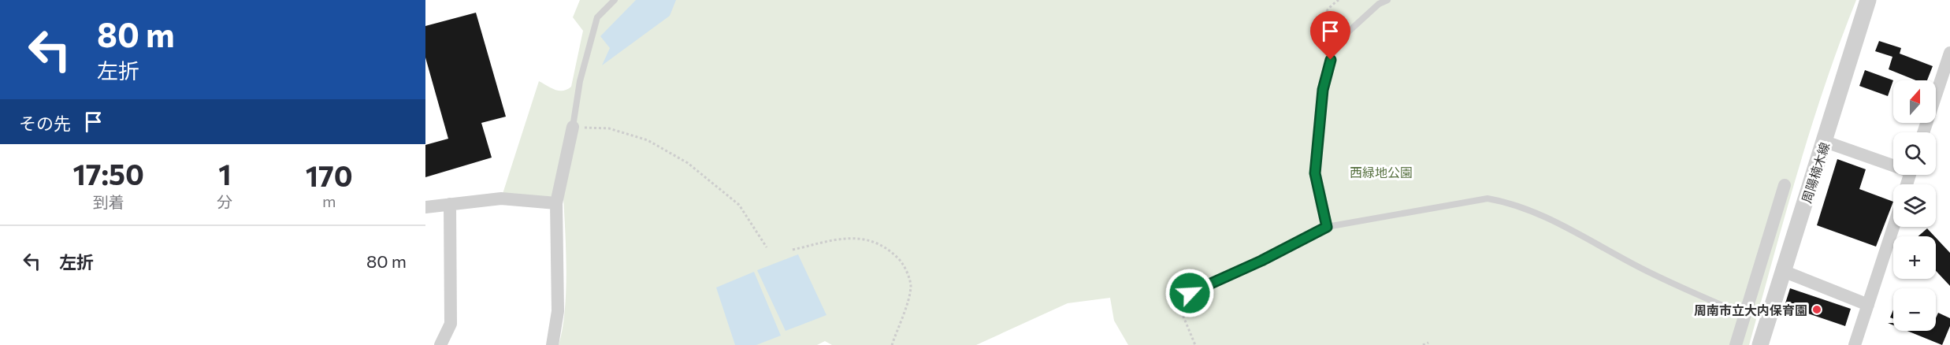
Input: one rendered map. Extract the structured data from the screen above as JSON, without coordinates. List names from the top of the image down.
{
  "streets": {
    "street": ["周陽楠木線"]
  },
  "parks": ["西緑地公園"],
  "places": ["周南市立大内保育園"],
  "north": "top",
  "page": {
    "turn": ["80 m", "左折"],
    "map_buttons": ["+", "−"],
    "then": "その先",
    "eta": [
      "17:50",
      "到着",
      "1",
      "分",
      "170",
      "m"
    ],
    "list": [
      {
        "name": "左折",
        "value": "80 m"
      }
    ]
  }
}
